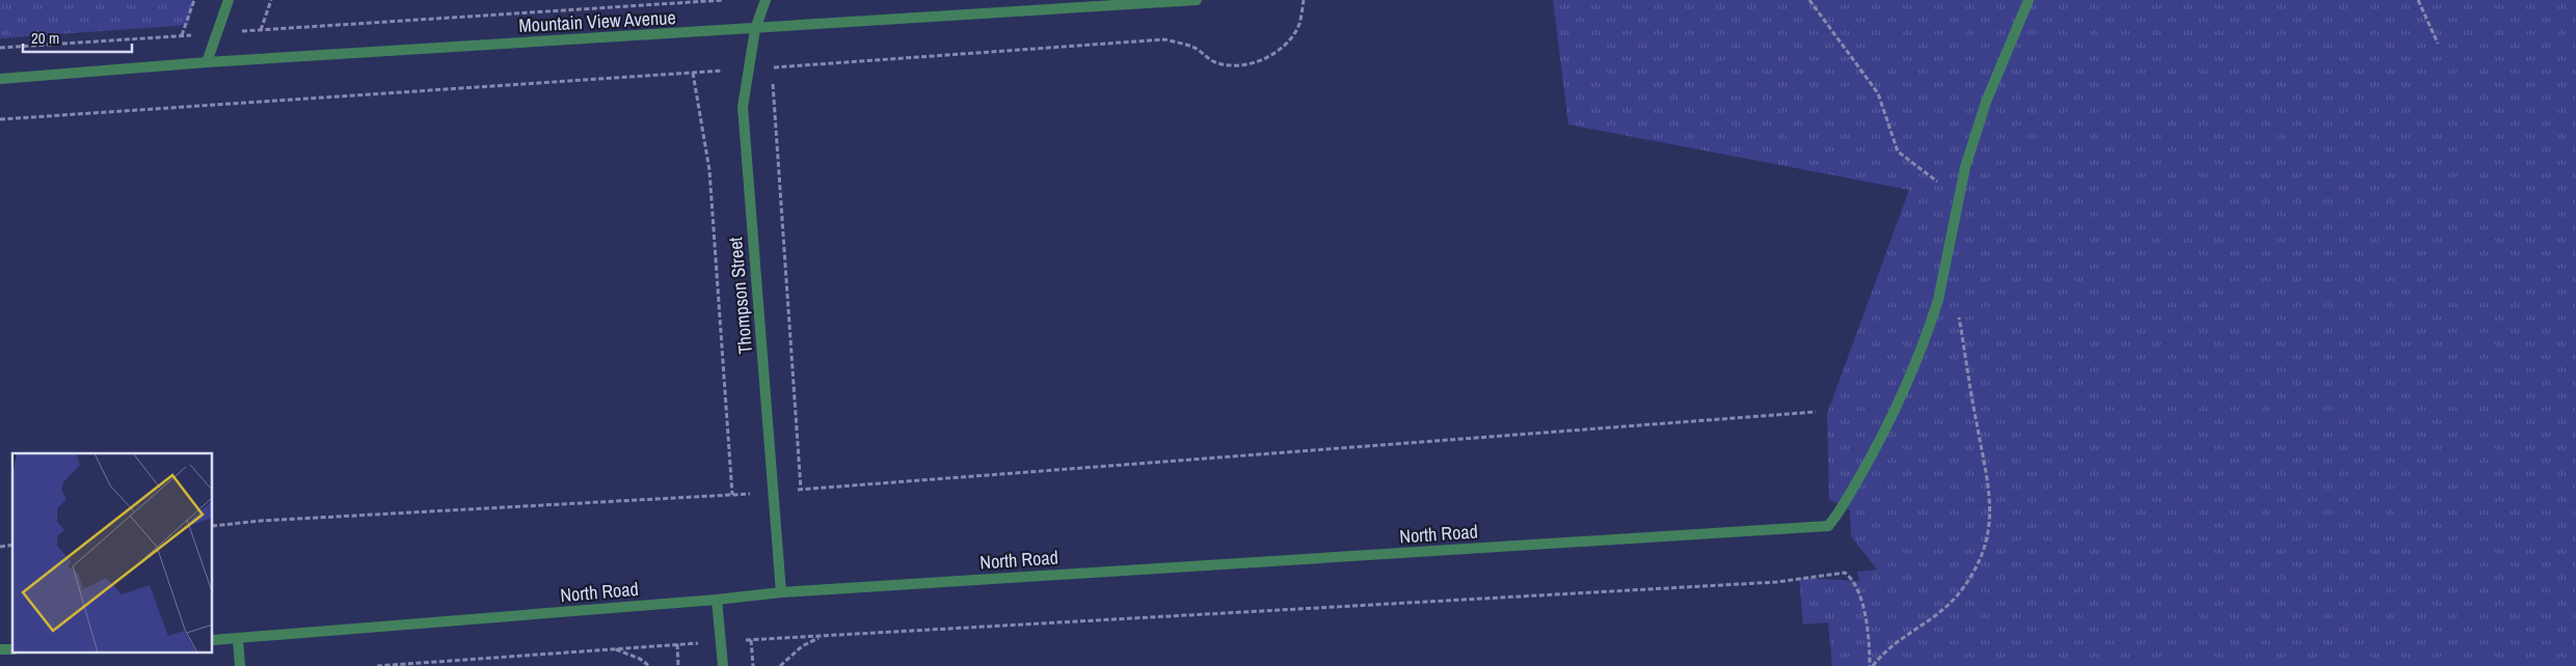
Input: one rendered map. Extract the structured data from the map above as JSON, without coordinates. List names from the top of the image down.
{
  "streets": {
    "street": ["Mountain View Avenue", "Thompson Street", "North Road"]
  },
  "crossings": [
    ["Mountain View Avenue", "Thompson Street"],
    ["Thompson Street", "North Road"]
  ],
  "scale_bar": "20 m"
}
